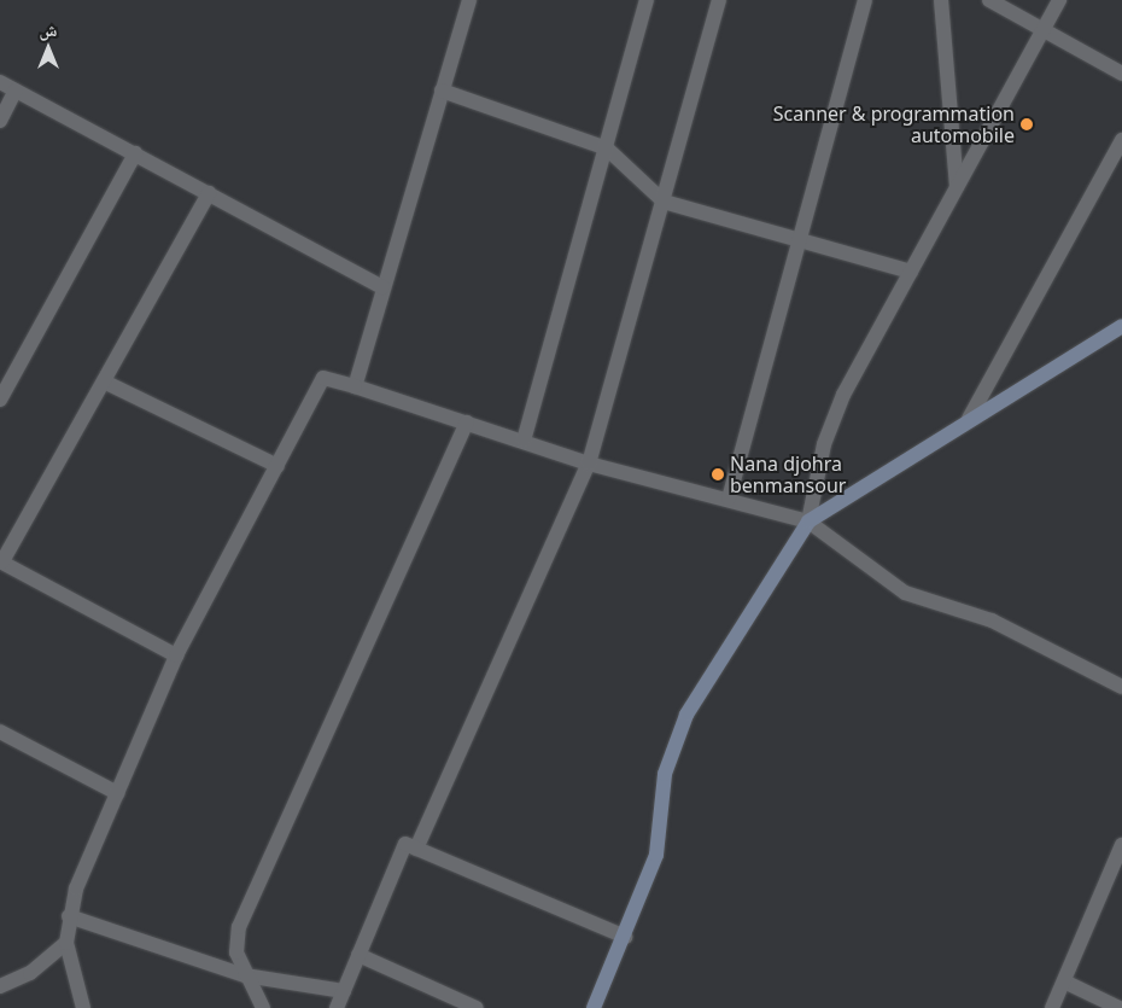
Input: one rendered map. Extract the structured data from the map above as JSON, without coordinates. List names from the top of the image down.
{
  "places": ["Scanner & programmation automobile", "Nana djohra benmansour"],
  "north": "top"
}
